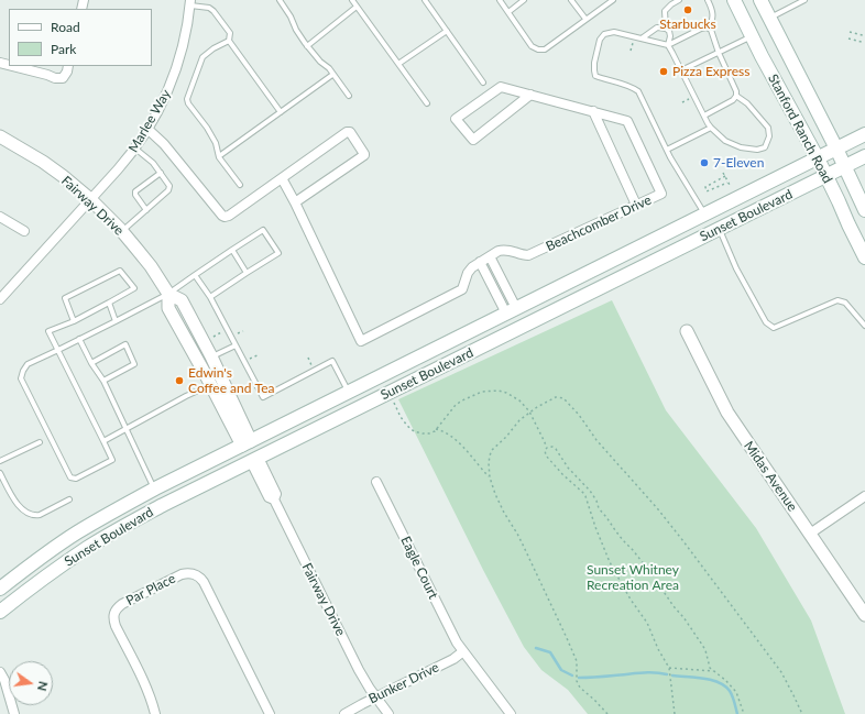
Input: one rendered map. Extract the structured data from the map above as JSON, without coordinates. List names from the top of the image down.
{
  "streets": {
    "main road": ["Stanford Ranch Road", "Sunset Boulevard"],
    "street": [
      "Marlee Way",
      "Fairway Drive",
      "Beachcomber Drive",
      "Midas Avenue",
      "Eagle Court",
      "Par Place",
      "Bunker Drive"
    ]
  },
  "crossings": [
    ["Marlee Way", "Fairway Drive"],
    ["Stanford Ranch Road", "Sunset Boulevard"],
    ["Fairway Drive", "Sunset Boulevard"],
    ["Fairway Drive", "Bunker Drive"],
    ["Eagle Court", "Bunker Drive"]
  ],
  "parks": ["Sunset Whitney Recreation Area"],
  "places": [
    "Starbucks",
    "Pizza Express",
    "7-Eleven",
    "Edwin's Coffee and Tea"
  ],
  "legend": ["Road", "Park"],
  "north": "right"
}
